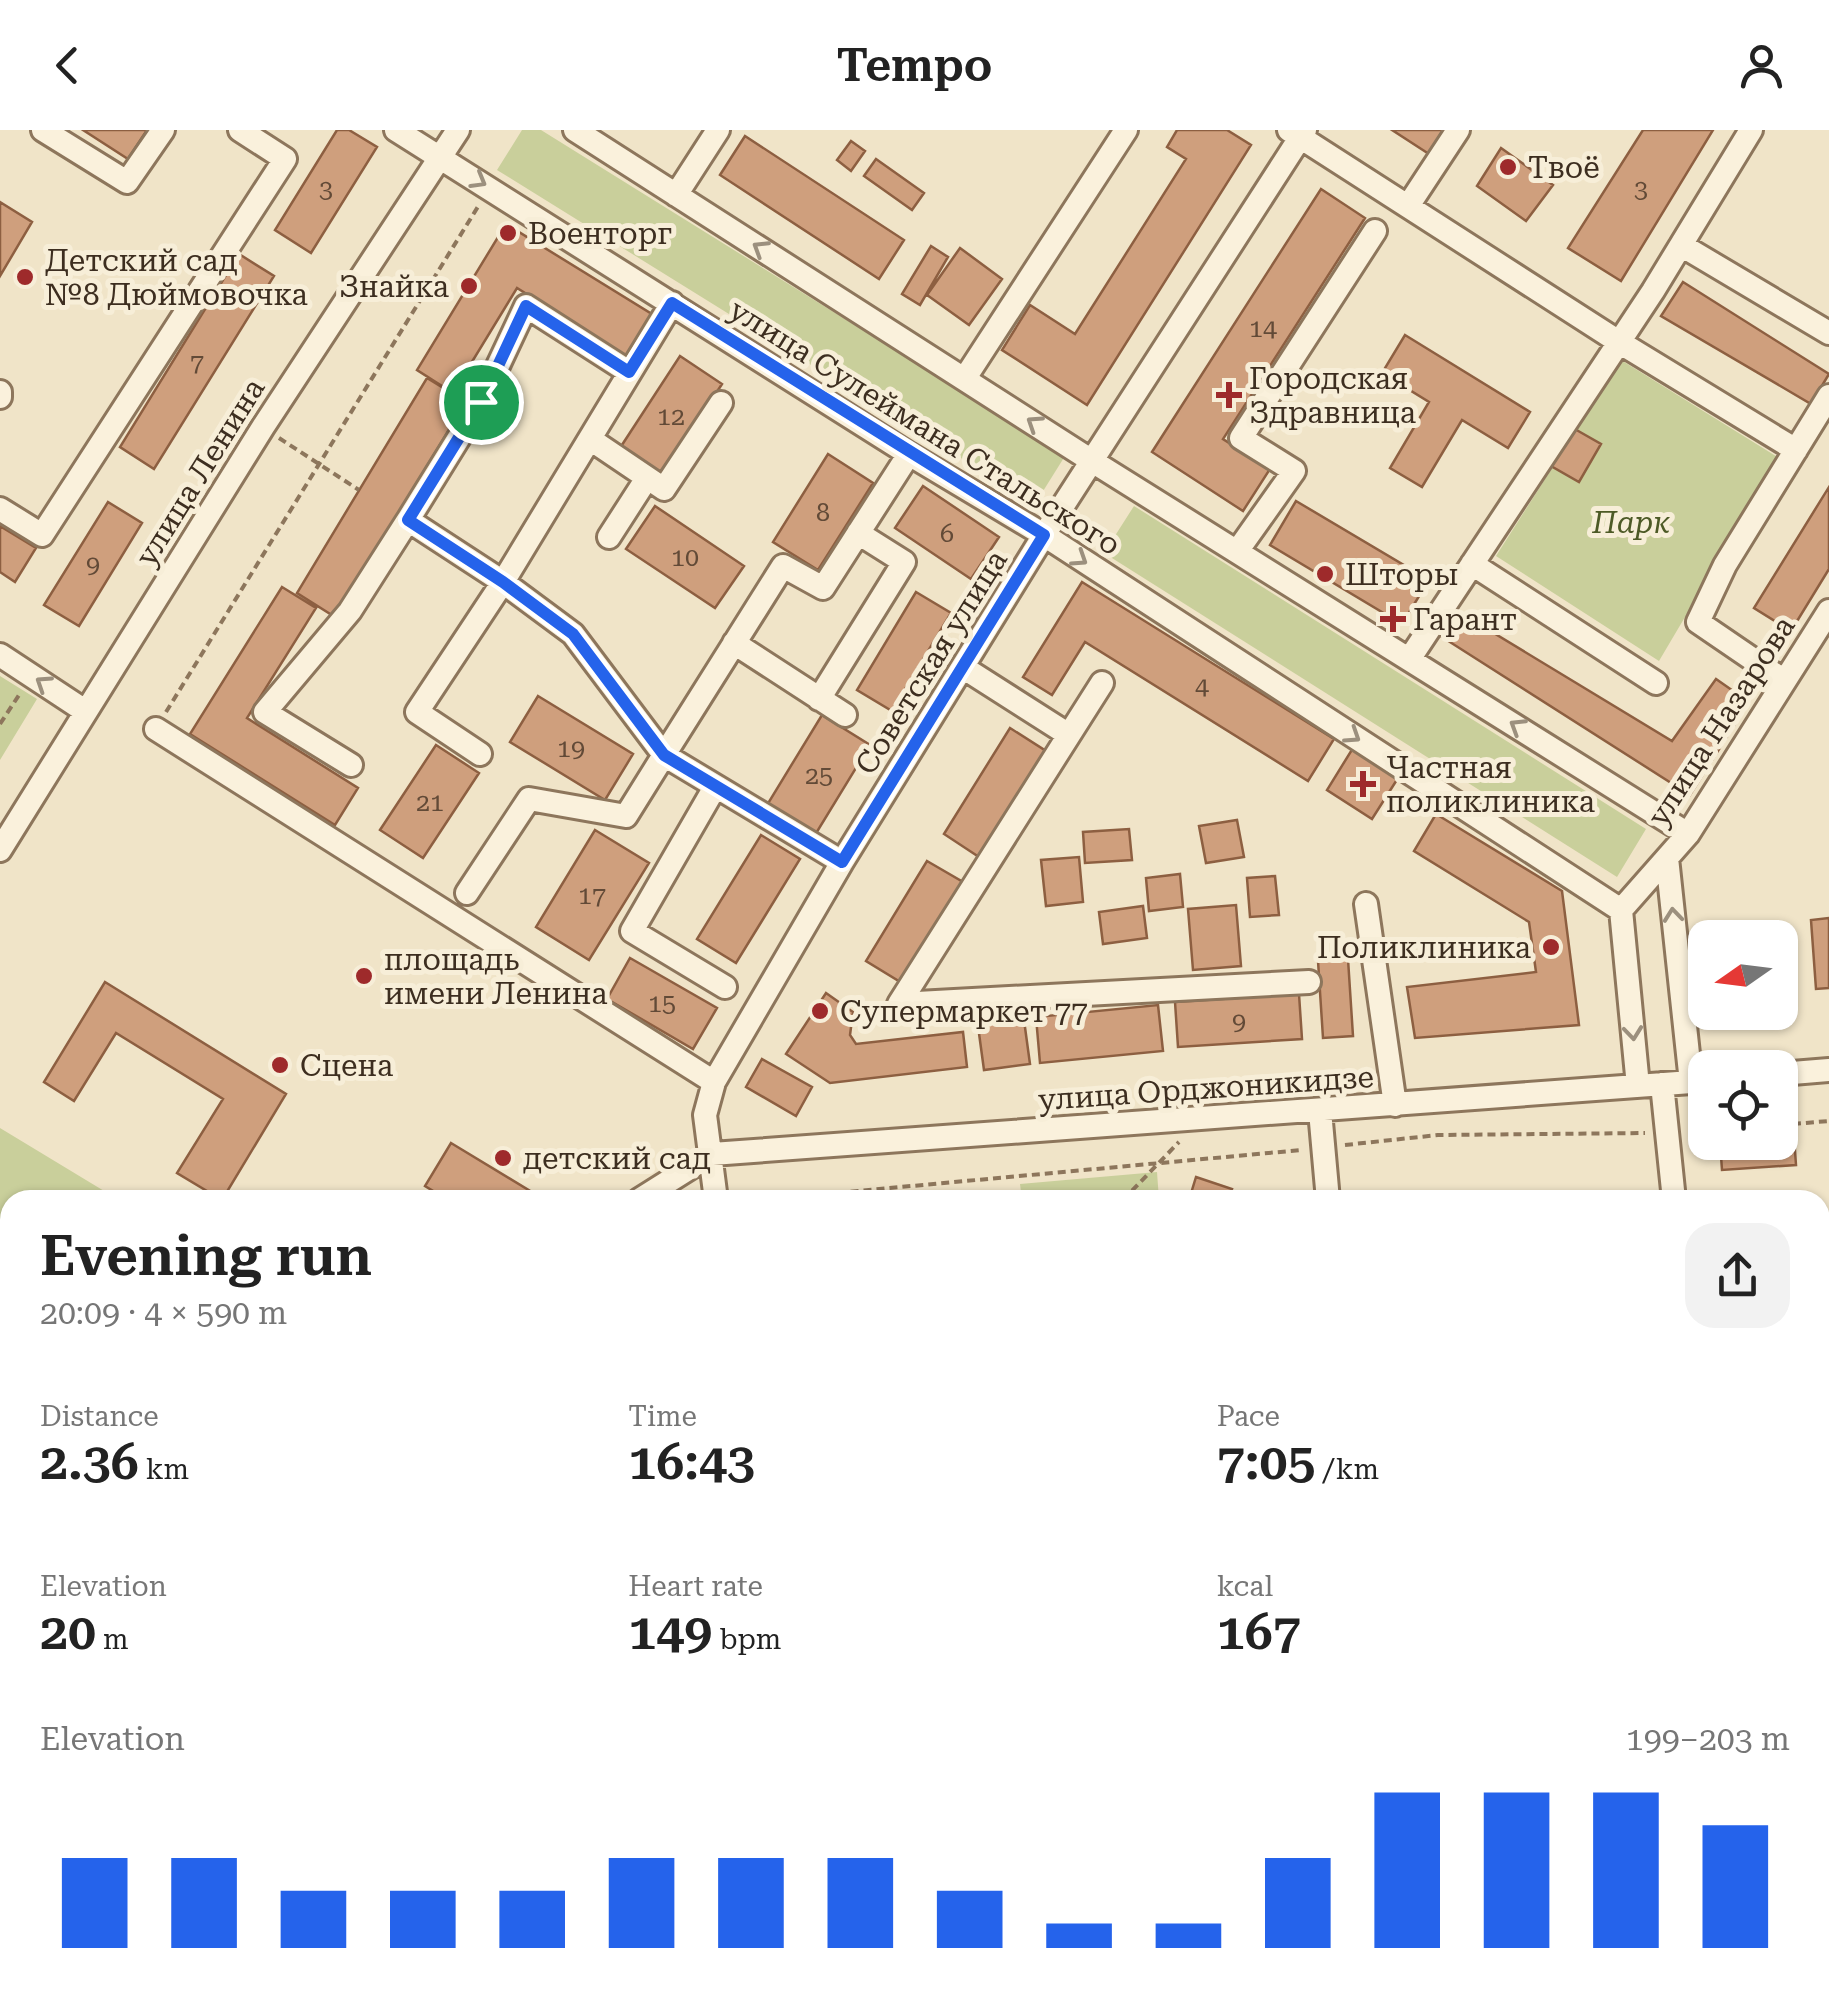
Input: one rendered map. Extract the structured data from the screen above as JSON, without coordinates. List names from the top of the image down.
{
  "streets": {
    "street": [
      "улица Сулеймана Стальского",
      "улица Ленина",
      "Советская улица",
      "улица Назарова",
      "улица Орджоникидзе"
    ]
  },
  "crossings": [
    ["улица Сулеймана Стальского", "улица Ленина"],
    ["улица Сулеймана Стальского", "Советская улица"],
    ["улица Сулеймана Стальского", "улица Назарова"]
  ],
  "parks": ["Парк"],
  "places": {
    "other": [
      "Твоё",
      "Военторг",
      "Детский сад №8 Дюймовочка",
      "Знайка",
      "Шторы",
      "Поликлиника",
      "площадь имени Ленина",
      "Супермаркет 77",
      "Сцена",
      "детский сад"
    ],
    "health": ["Городская Здравница", "Гарант", "Частная поликлиника"]
  },
  "house_numbers": [
    "3",
    "3",
    "14",
    "7",
    "12",
    "8",
    "6",
    "10",
    "9",
    "4",
    "19",
    "25",
    "21",
    "17",
    "15",
    "9"
  ],
  "north": "left",
  "page": {
    "header": "Tempo",
    "heading": ["Evening run", "20:09 · 4 × 590 m"],
    "stats": [
      ["Distance", "2.36 km"],
      ["Time", "16:43"],
      ["Pace", "7:05 /km"],
      ["Elevation", "20 m"],
      ["Heart rate", "149 bpm"],
      ["kcal", "167"]
    ],
    "chart": ["Elevation", "199–203 m"]
  }
}
